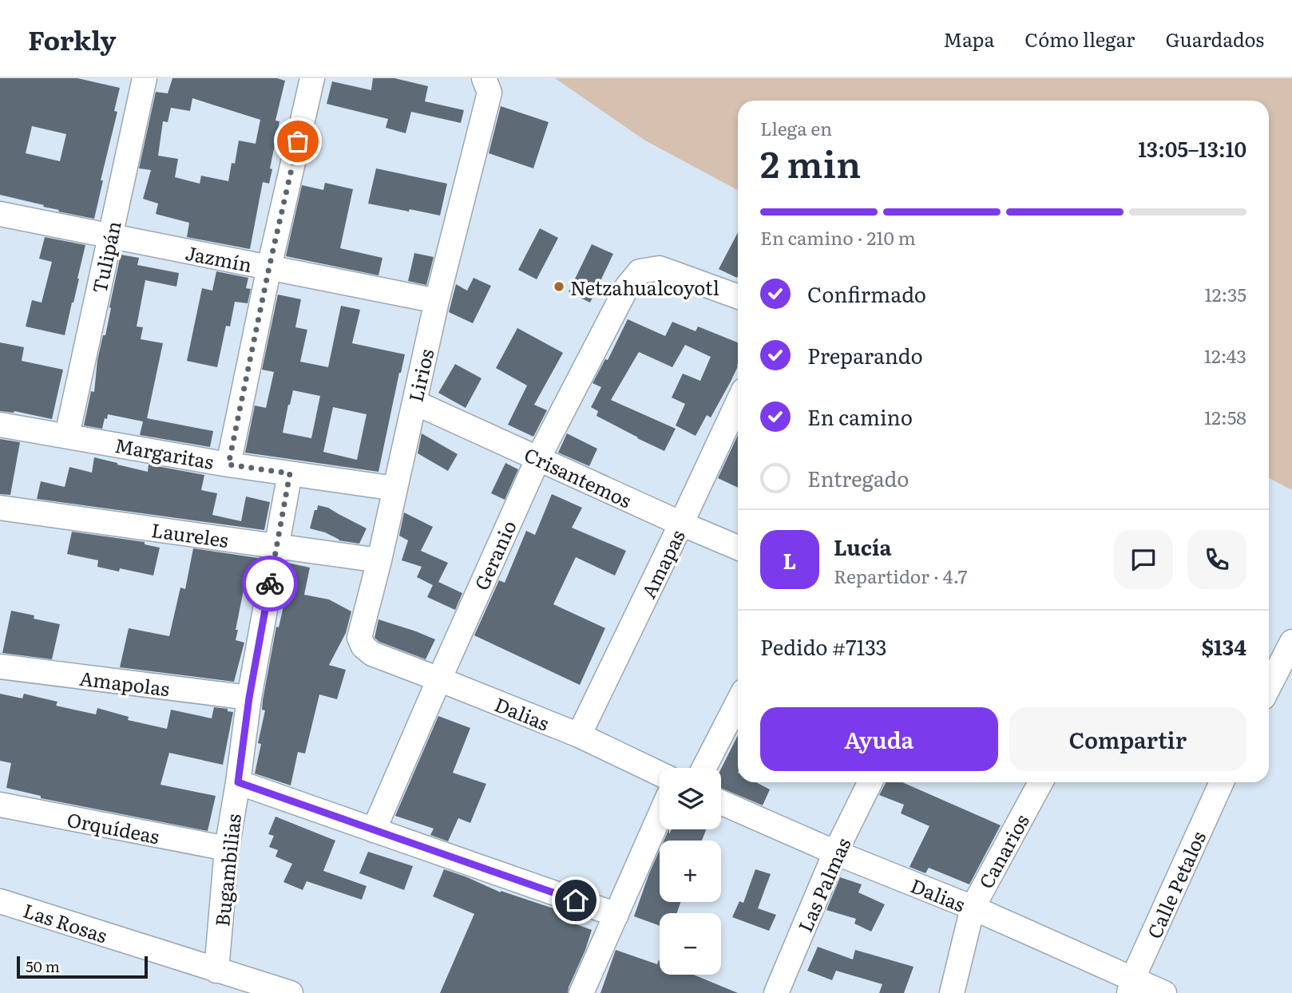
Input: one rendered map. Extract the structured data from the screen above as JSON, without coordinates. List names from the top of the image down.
{
  "streets": {
    "street": [
      "Tulipán",
      "Jazmín",
      "Lirios",
      "Margaritas",
      "Crisantemos",
      "Laureles",
      "Geranio",
      "Amapas",
      "Amapolas",
      "Dalias",
      "Orquídeas",
      "Canarios",
      "Bugambilias",
      "Las Palmas",
      "Calle Petalos",
      "Las Rosas"
    ]
  },
  "crossings": [
    ["Tulipán", "Jazmín"],
    ["Tulipán", "Margaritas"],
    ["Jazmín", "Lirios"],
    ["Lirios", "Margaritas"],
    ["Lirios", "Crisantemos"],
    ["Lirios", "Laureles"],
    ["Lirios", "Dalias"],
    ["Margaritas", "Bugambilias"],
    ["Crisantemos", "Geranio"],
    ["Crisantemos", "Amapas"],
    ["Laureles", "Bugambilias"],
    ["Geranio", "Dalias"],
    ["Amapas", "Dalias"],
    ["Amapolas", "Bugambilias"],
    ["Dalias", "Canarios"],
    ["Dalias", "Las Palmas"],
    ["Dalias", "Calle Petalos"],
    ["Orquídeas", "Bugambilias"],
    ["Bugambilias", "Las Rosas"]
  ],
  "places": ["Netzahualcoyotl"],
  "scale_bar": "50 m",
  "page": {
    "header": "Forkly",
    "nav": ["Mapa", "Cómo llegar", "Guardados"],
    "heading": ["2 min", "Llega en", "13:05–13:10"],
    "panel": [
      "Lucía",
      "Repartidor · 4.7",
      "Pedido #7133",
      "$134"
    ],
    "bar": "En camino · 210 m",
    "list": [
      ["Confirmado", "12:35"],
      ["Preparando", "12:43"],
      ["En camino", "12:58"],
      "Entregado"
    ],
    "round": "L",
    "buttons": ["Ayuda", "Compartir"],
    "map_buttons": ["+", "−"],
    "scale": "50 m"
  }
}
